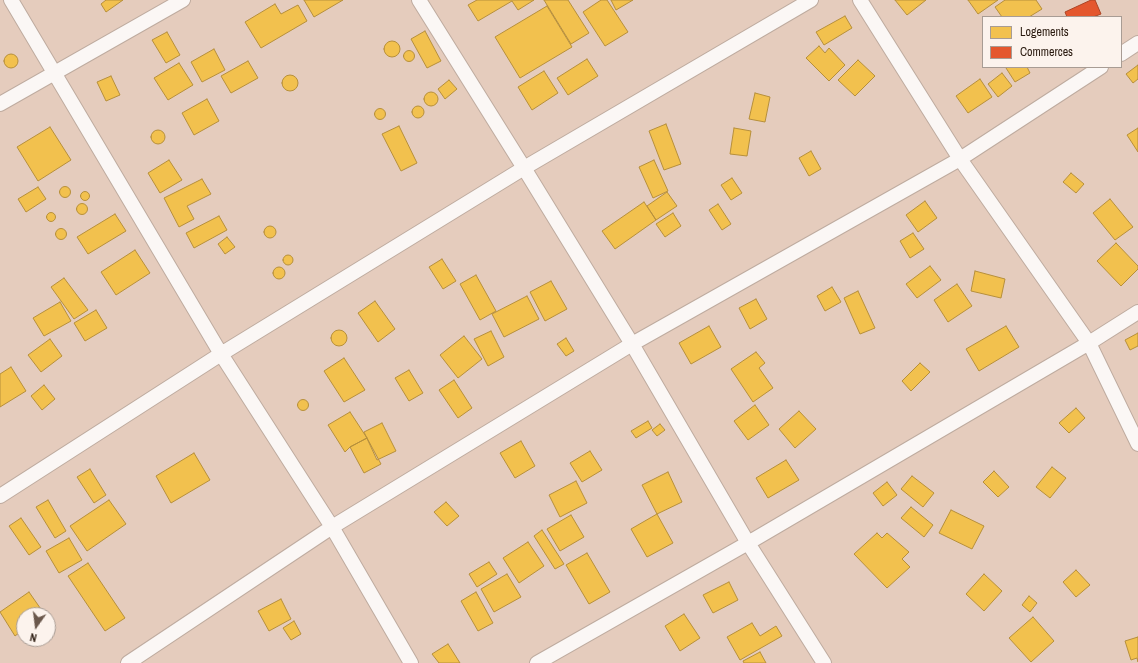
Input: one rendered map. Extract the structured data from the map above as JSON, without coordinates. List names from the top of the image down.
{
  "legend": ["Logements", "Commerces"],
  "north": "bottom"
}
